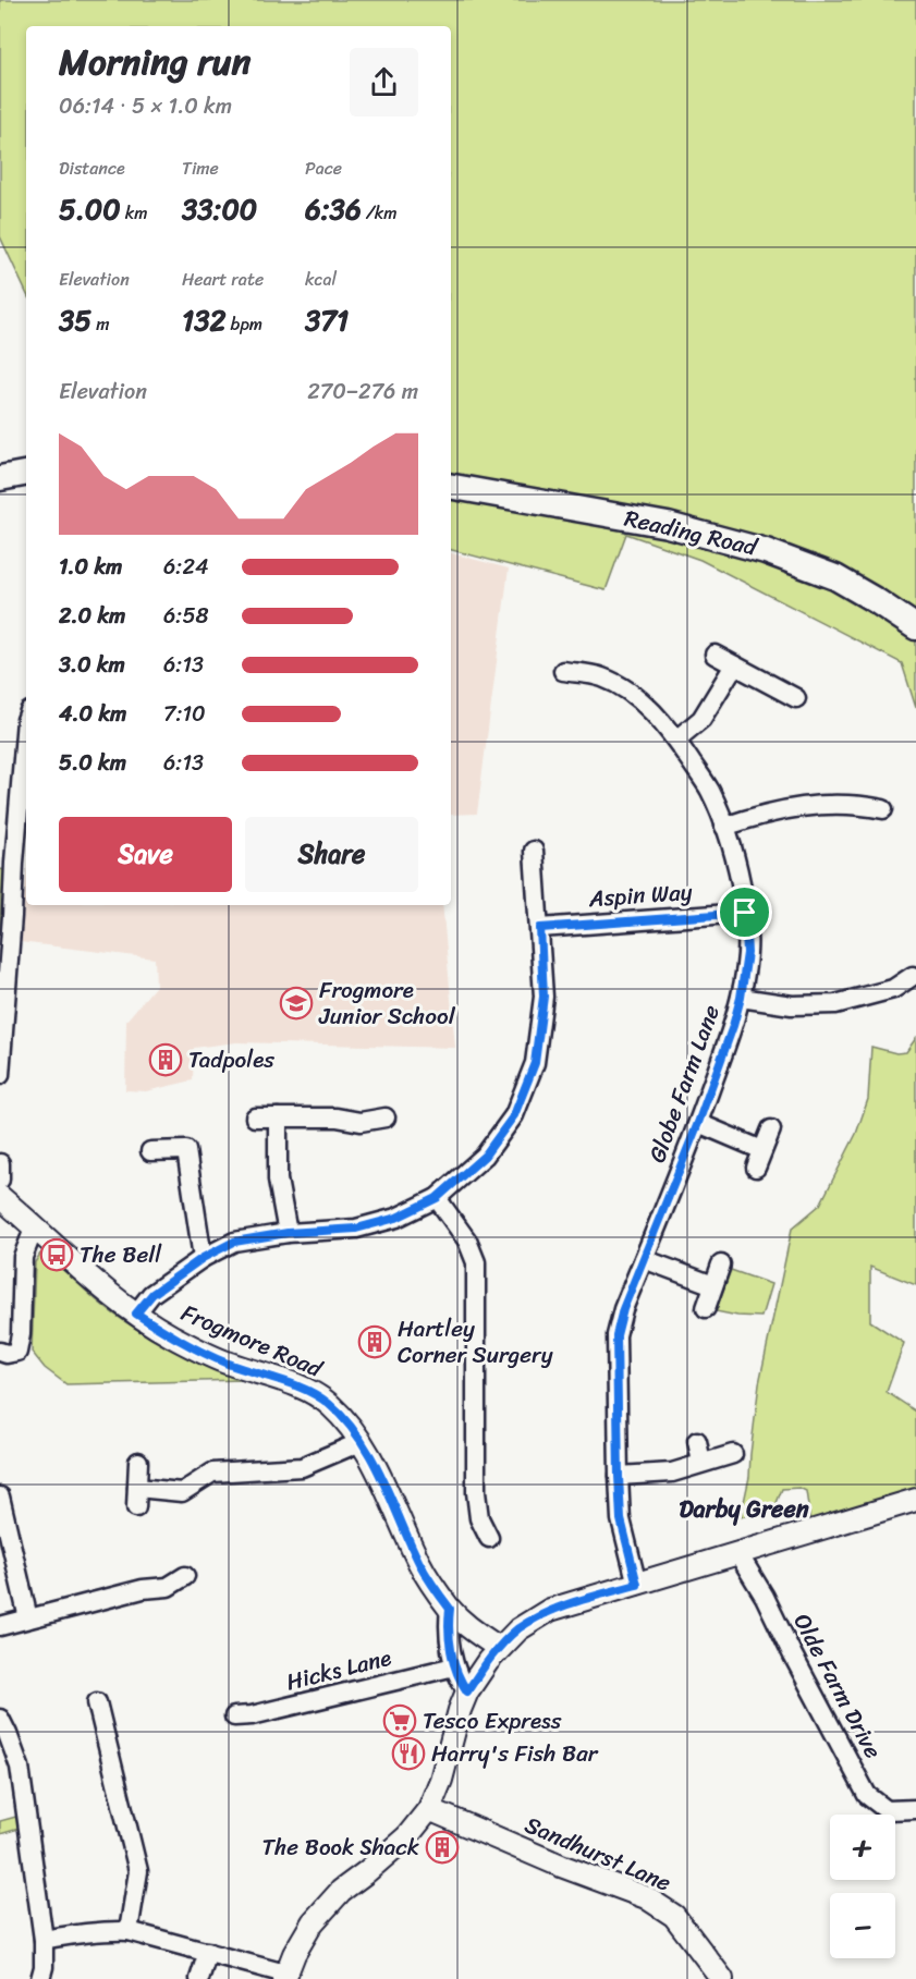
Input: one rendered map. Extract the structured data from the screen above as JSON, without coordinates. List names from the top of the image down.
{
  "streets": {
    "main road": ["Reading Road"],
    "street": [
      "Aspin Way",
      "Globe Farm Lane",
      "Frogmore Road",
      "Hicks Lane",
      "Olde Farm Drive",
      "Sandhurst Lane"
    ]
  },
  "crossings": [
    ["Aspin Way", "Globe Farm Lane"]
  ],
  "districts": ["Darby Green"],
  "places": {
    "school or university": ["Frogmore Junior School"],
    "building": ["Tadpoles", "Hartley Corner Surgery", "The Book Shack"],
    "bus stop": ["The Bell"],
    "supermarket": ["Tesco Express"],
    "restaurant": ["Harry's Fish Bar"]
  },
  "page": {
    "heading": ["Morning run", "06:14 · 5 × 1.0 km"],
    "stats": [
      ["Distance", "5.00 km"],
      ["Time", "33:00"],
      ["Pace", "6:36 /km"],
      ["Elevation", "35 m"],
      ["Heart rate", "132 bpm"],
      ["kcal", "371"]
    ],
    "chart": ["Elevation", "270–276 m"],
    "list": [
      {
        "name": "1.0 km",
        "note": "6:24"
      },
      {
        "name": "2.0 km",
        "note": "6:58"
      },
      {
        "name": "3.0 km",
        "note": "6:13"
      },
      {
        "name": "4.0 km",
        "note": "7:10"
      },
      {
        "name": "5.0 km",
        "note": "6:13"
      }
    ],
    "buttons": ["Save", "Share"],
    "map_buttons": ["+", "−"]
  }
}
